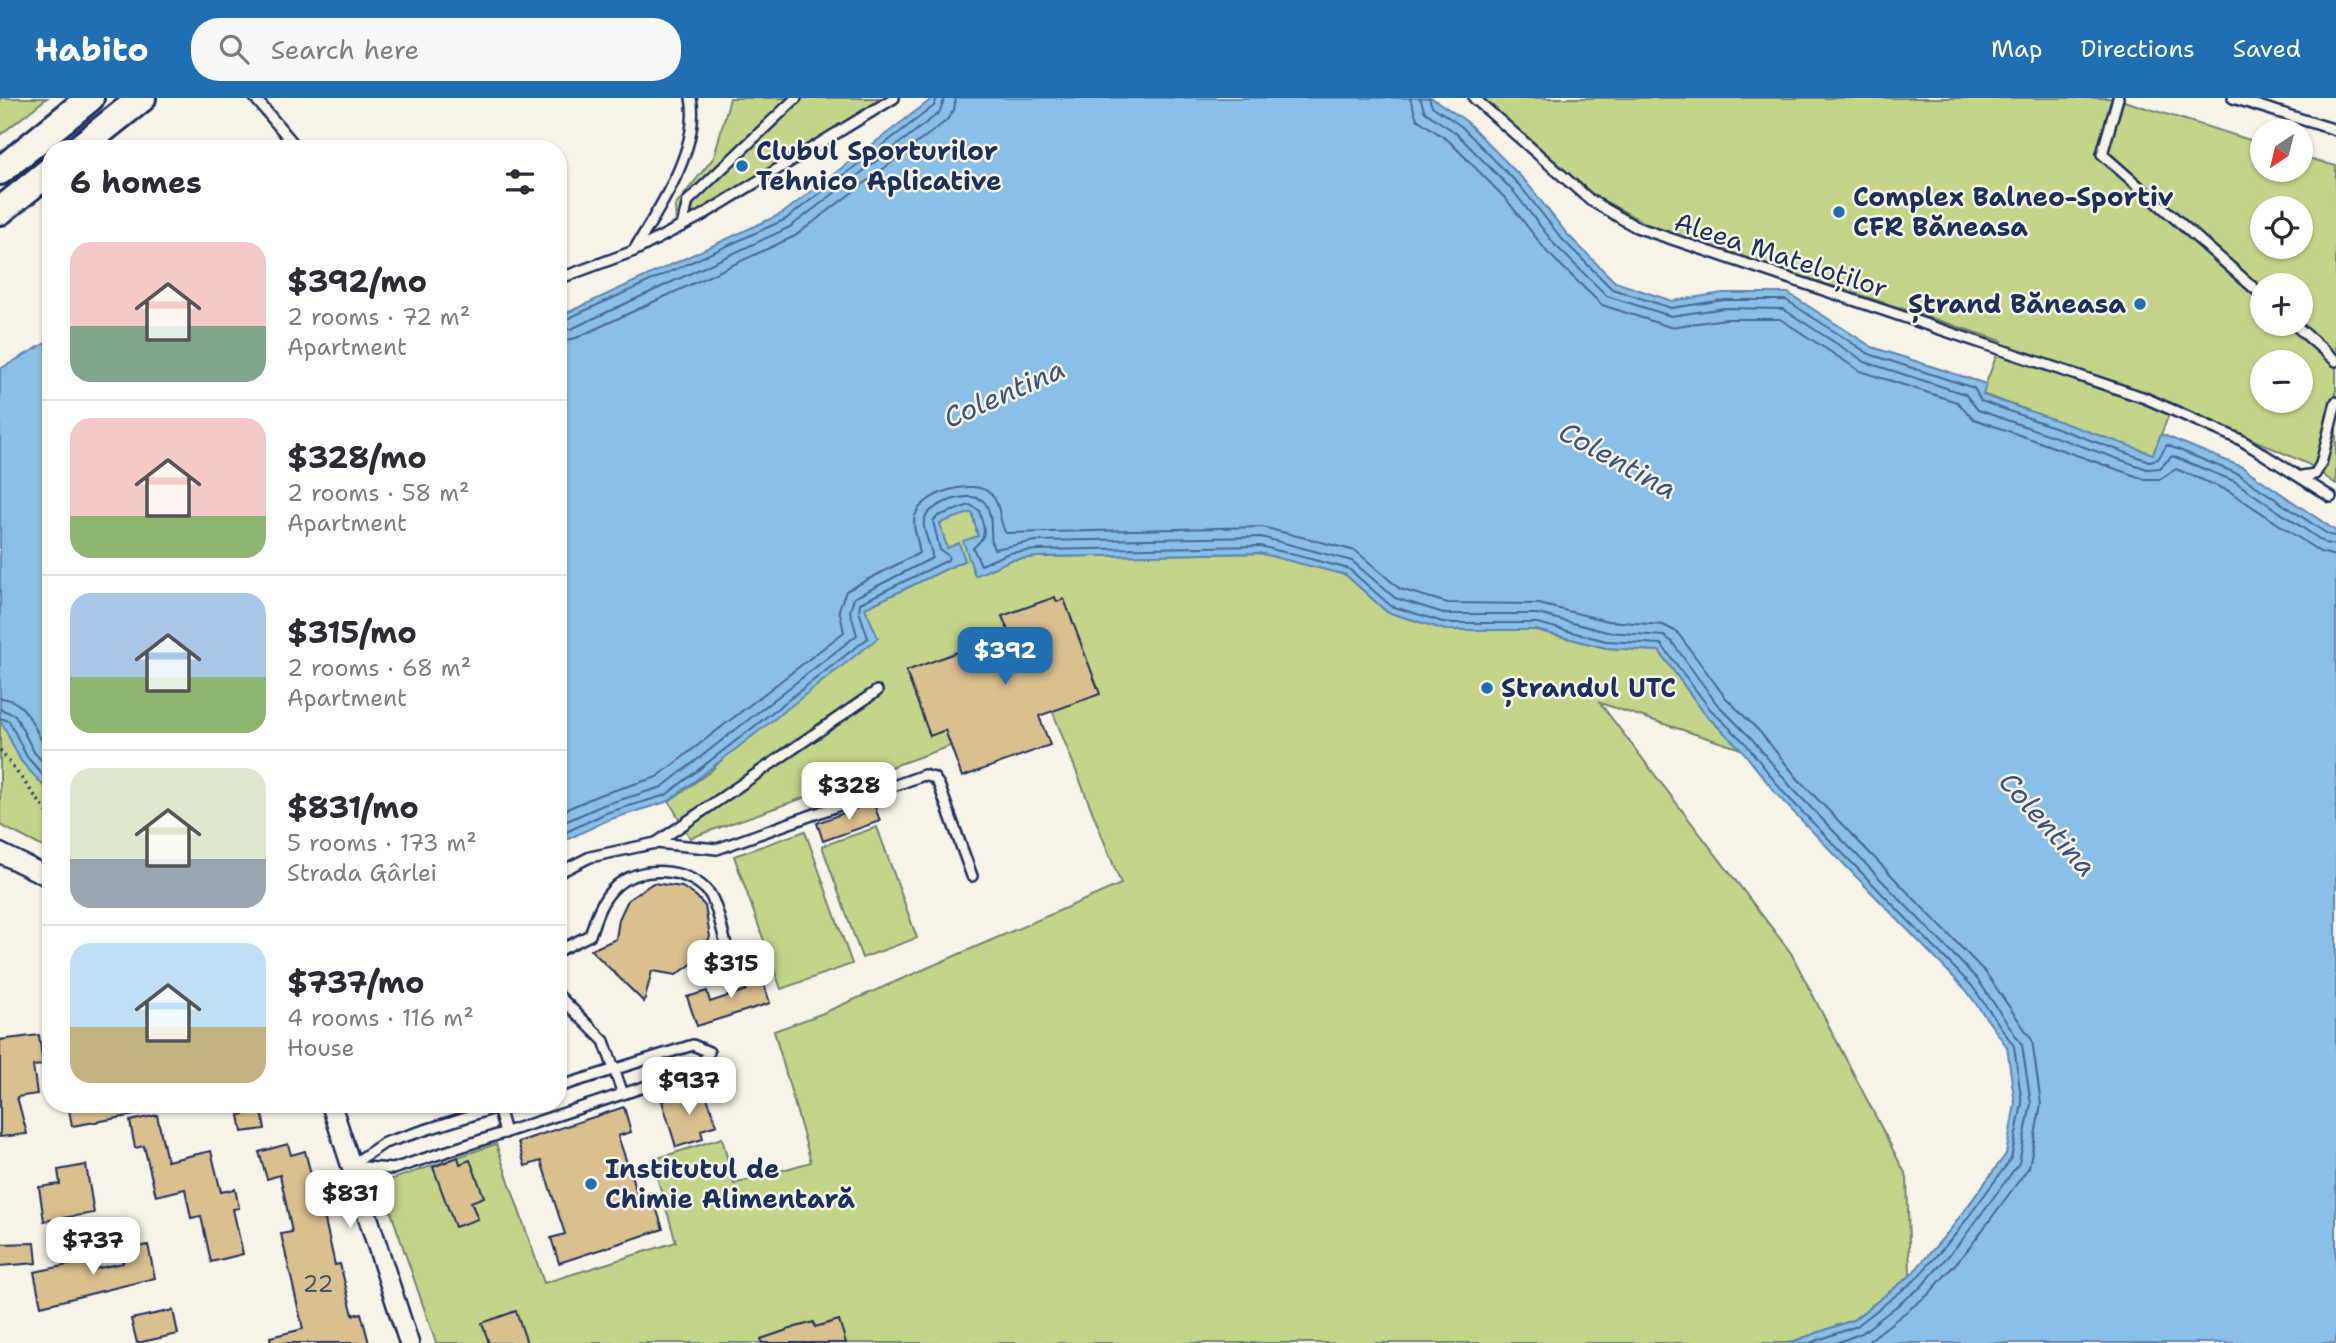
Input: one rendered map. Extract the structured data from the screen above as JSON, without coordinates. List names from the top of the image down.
{
  "streets": {
    "lane": ["Aleea Mateloților"]
  },
  "water": ["Colentina"],
  "places": [
    "Clubul Sporturilor Tehnico Aplicative",
    "Complex Balneo-Sportiv CFR Băneasa",
    "Ștrand Băneasa",
    "Ștrandul UTC",
    "Institutul de Chimie Alimentară"
  ],
  "house_numbers": ["22"],
  "north": "bottom left",
  "page": {
    "header": "Habito",
    "search": "Search here",
    "nav": ["Map", "Directions", "Saved"],
    "map_buttons": ["+", "−"],
    "heading": "6 homes",
    "list": [
      {
        "name": "$392/mo",
        "note": "2 rooms · 72 m² · Apartment"
      },
      {
        "name": "$328/mo",
        "note": "2 rooms · 58 m² · Apartment"
      },
      {
        "name": "$315/mo",
        "note": "2 rooms · 68 m² · Apartment"
      },
      {
        "name": "$831/mo",
        "note": "5 rooms · 173 m² · Strada Gârlei"
      },
      {
        "name": "$737/mo",
        "note": "4 rooms · 116 m² · House"
      }
    ],
    "price": [
      "$392",
      "$328",
      "$315",
      "$937",
      "$831",
      "$737"
    ]
  }
}
